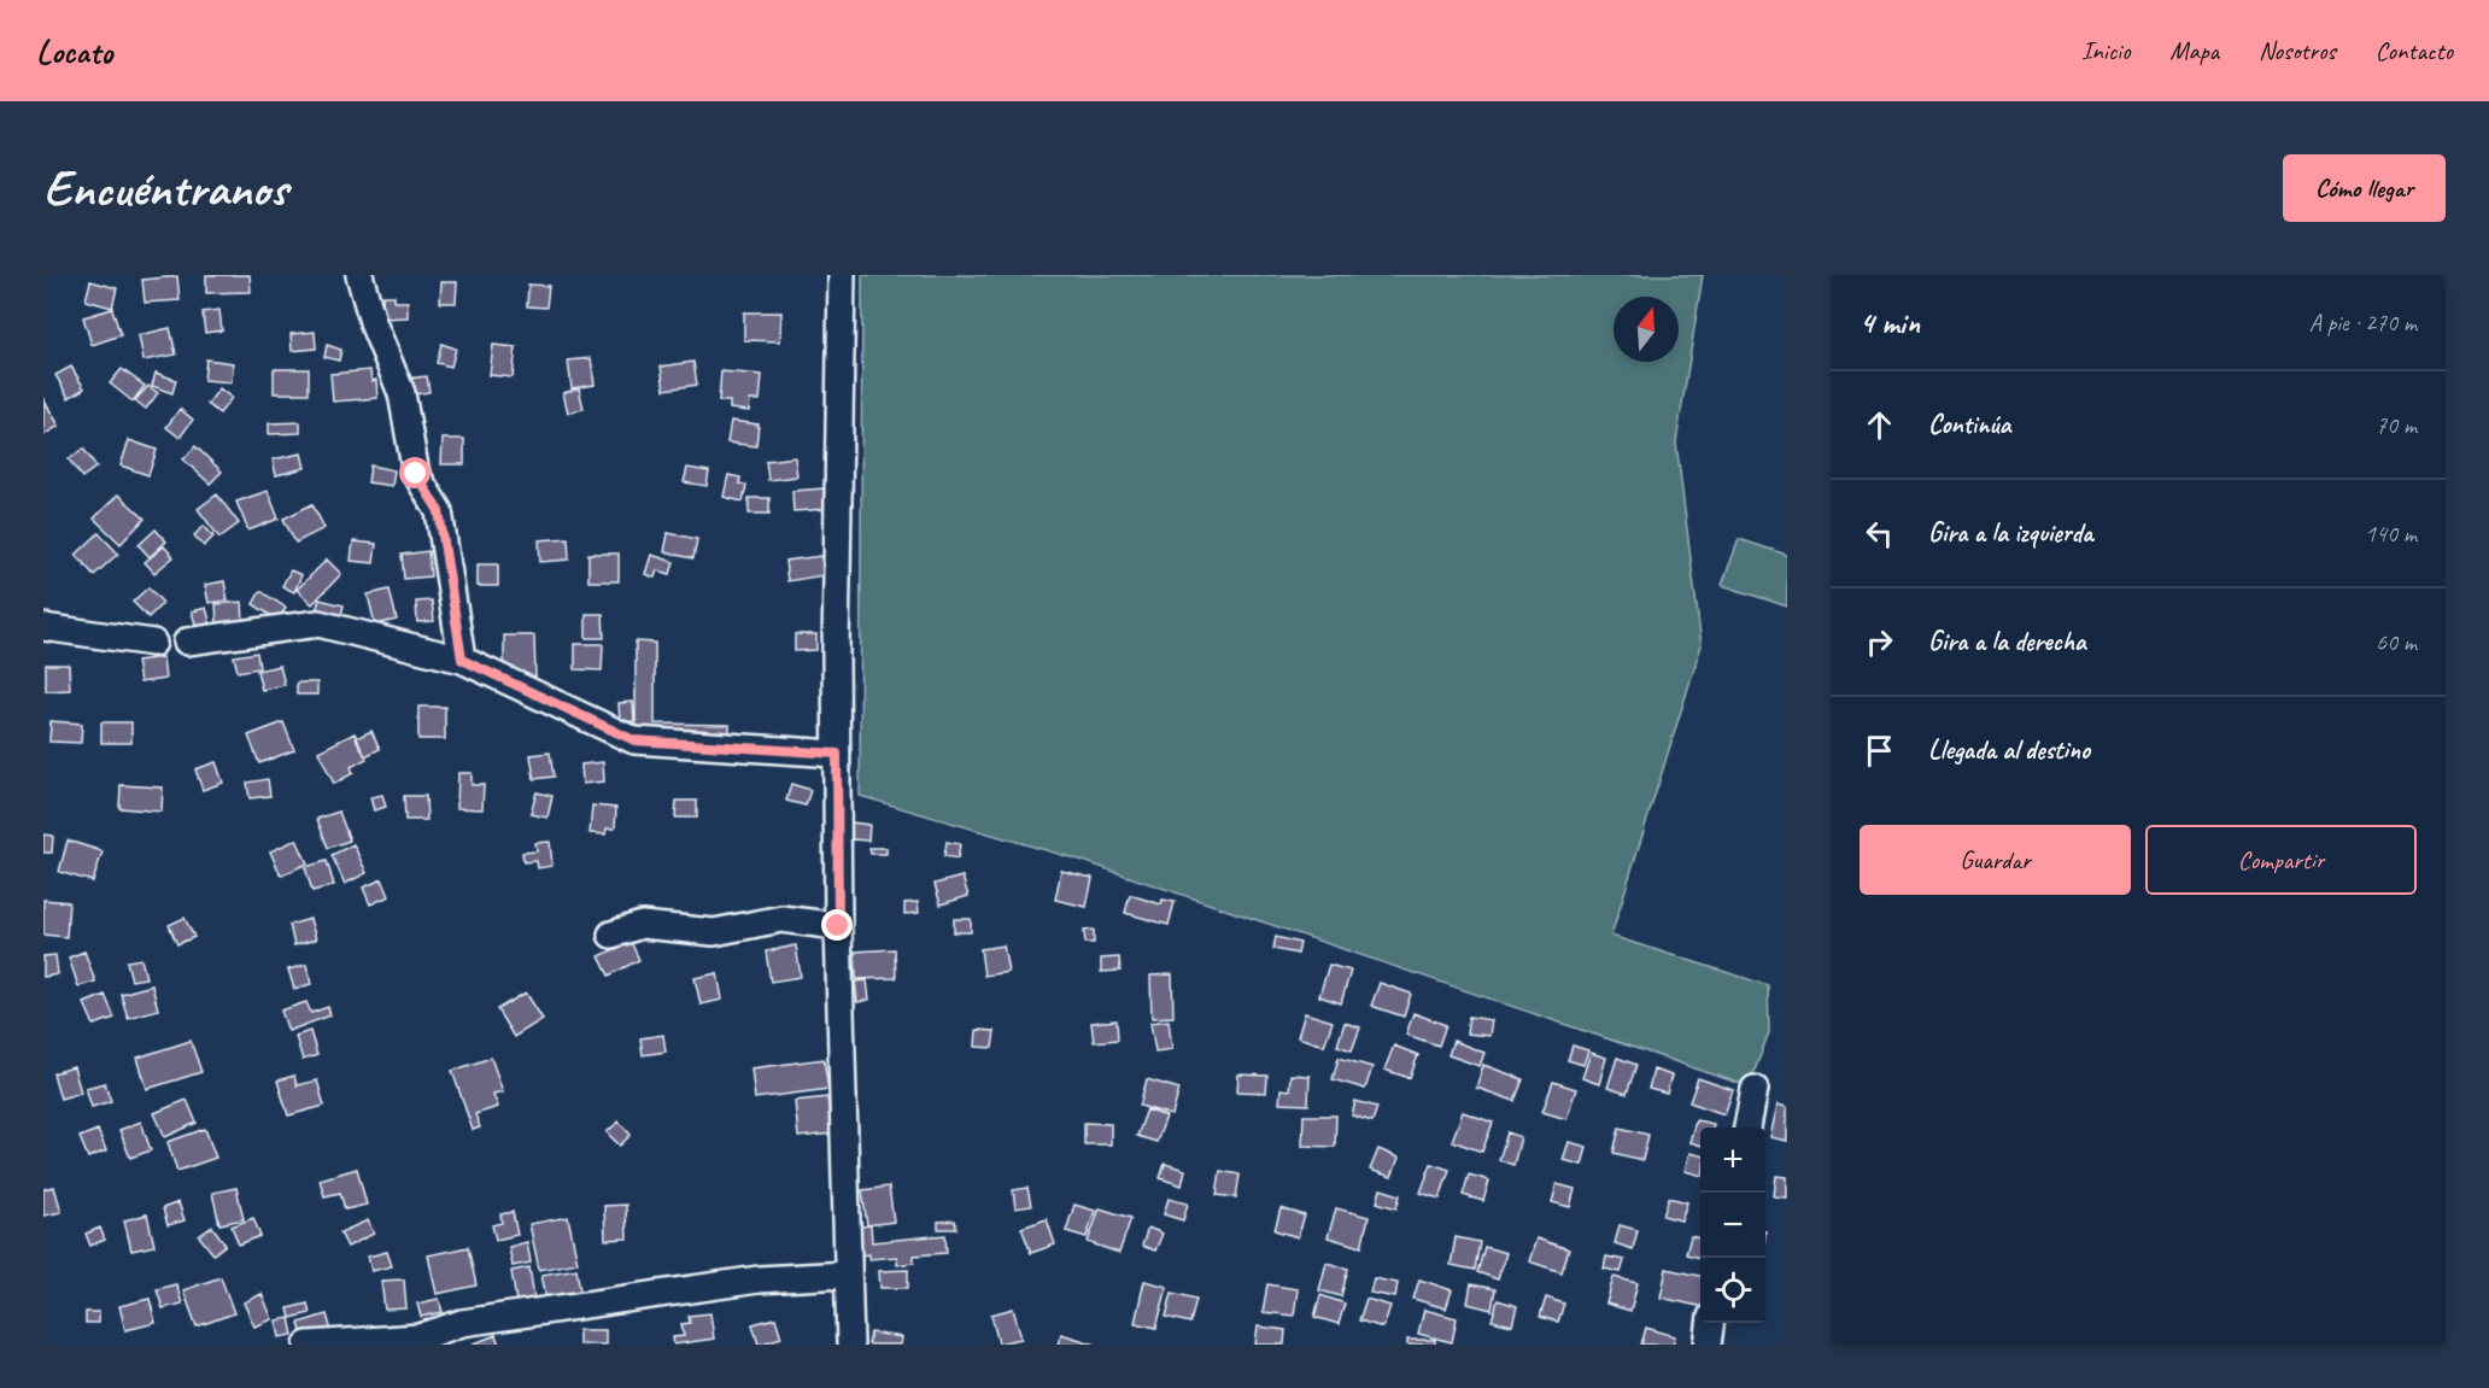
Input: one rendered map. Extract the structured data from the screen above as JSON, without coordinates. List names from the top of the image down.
{
  "north": "top",
  "page": {
    "header": "Locato",
    "nav": [
      "Inicio",
      "Mapa",
      "Nosotros",
      "Contacto"
    ],
    "buttons": [
      "Cómo llegar",
      ["Guardar", "Compartir"]
    ],
    "title": "Encuéntranos",
    "heading": ["4 min", "A pie · 270 m"],
    "list": [
      ["Continúa", "70 m"],
      ["Gira a la izquierda", "140 m"],
      ["Gira a la derecha", "60 m"],
      "Llegada al destino"
    ],
    "map_buttons": ["+", "−"]
  }
}
